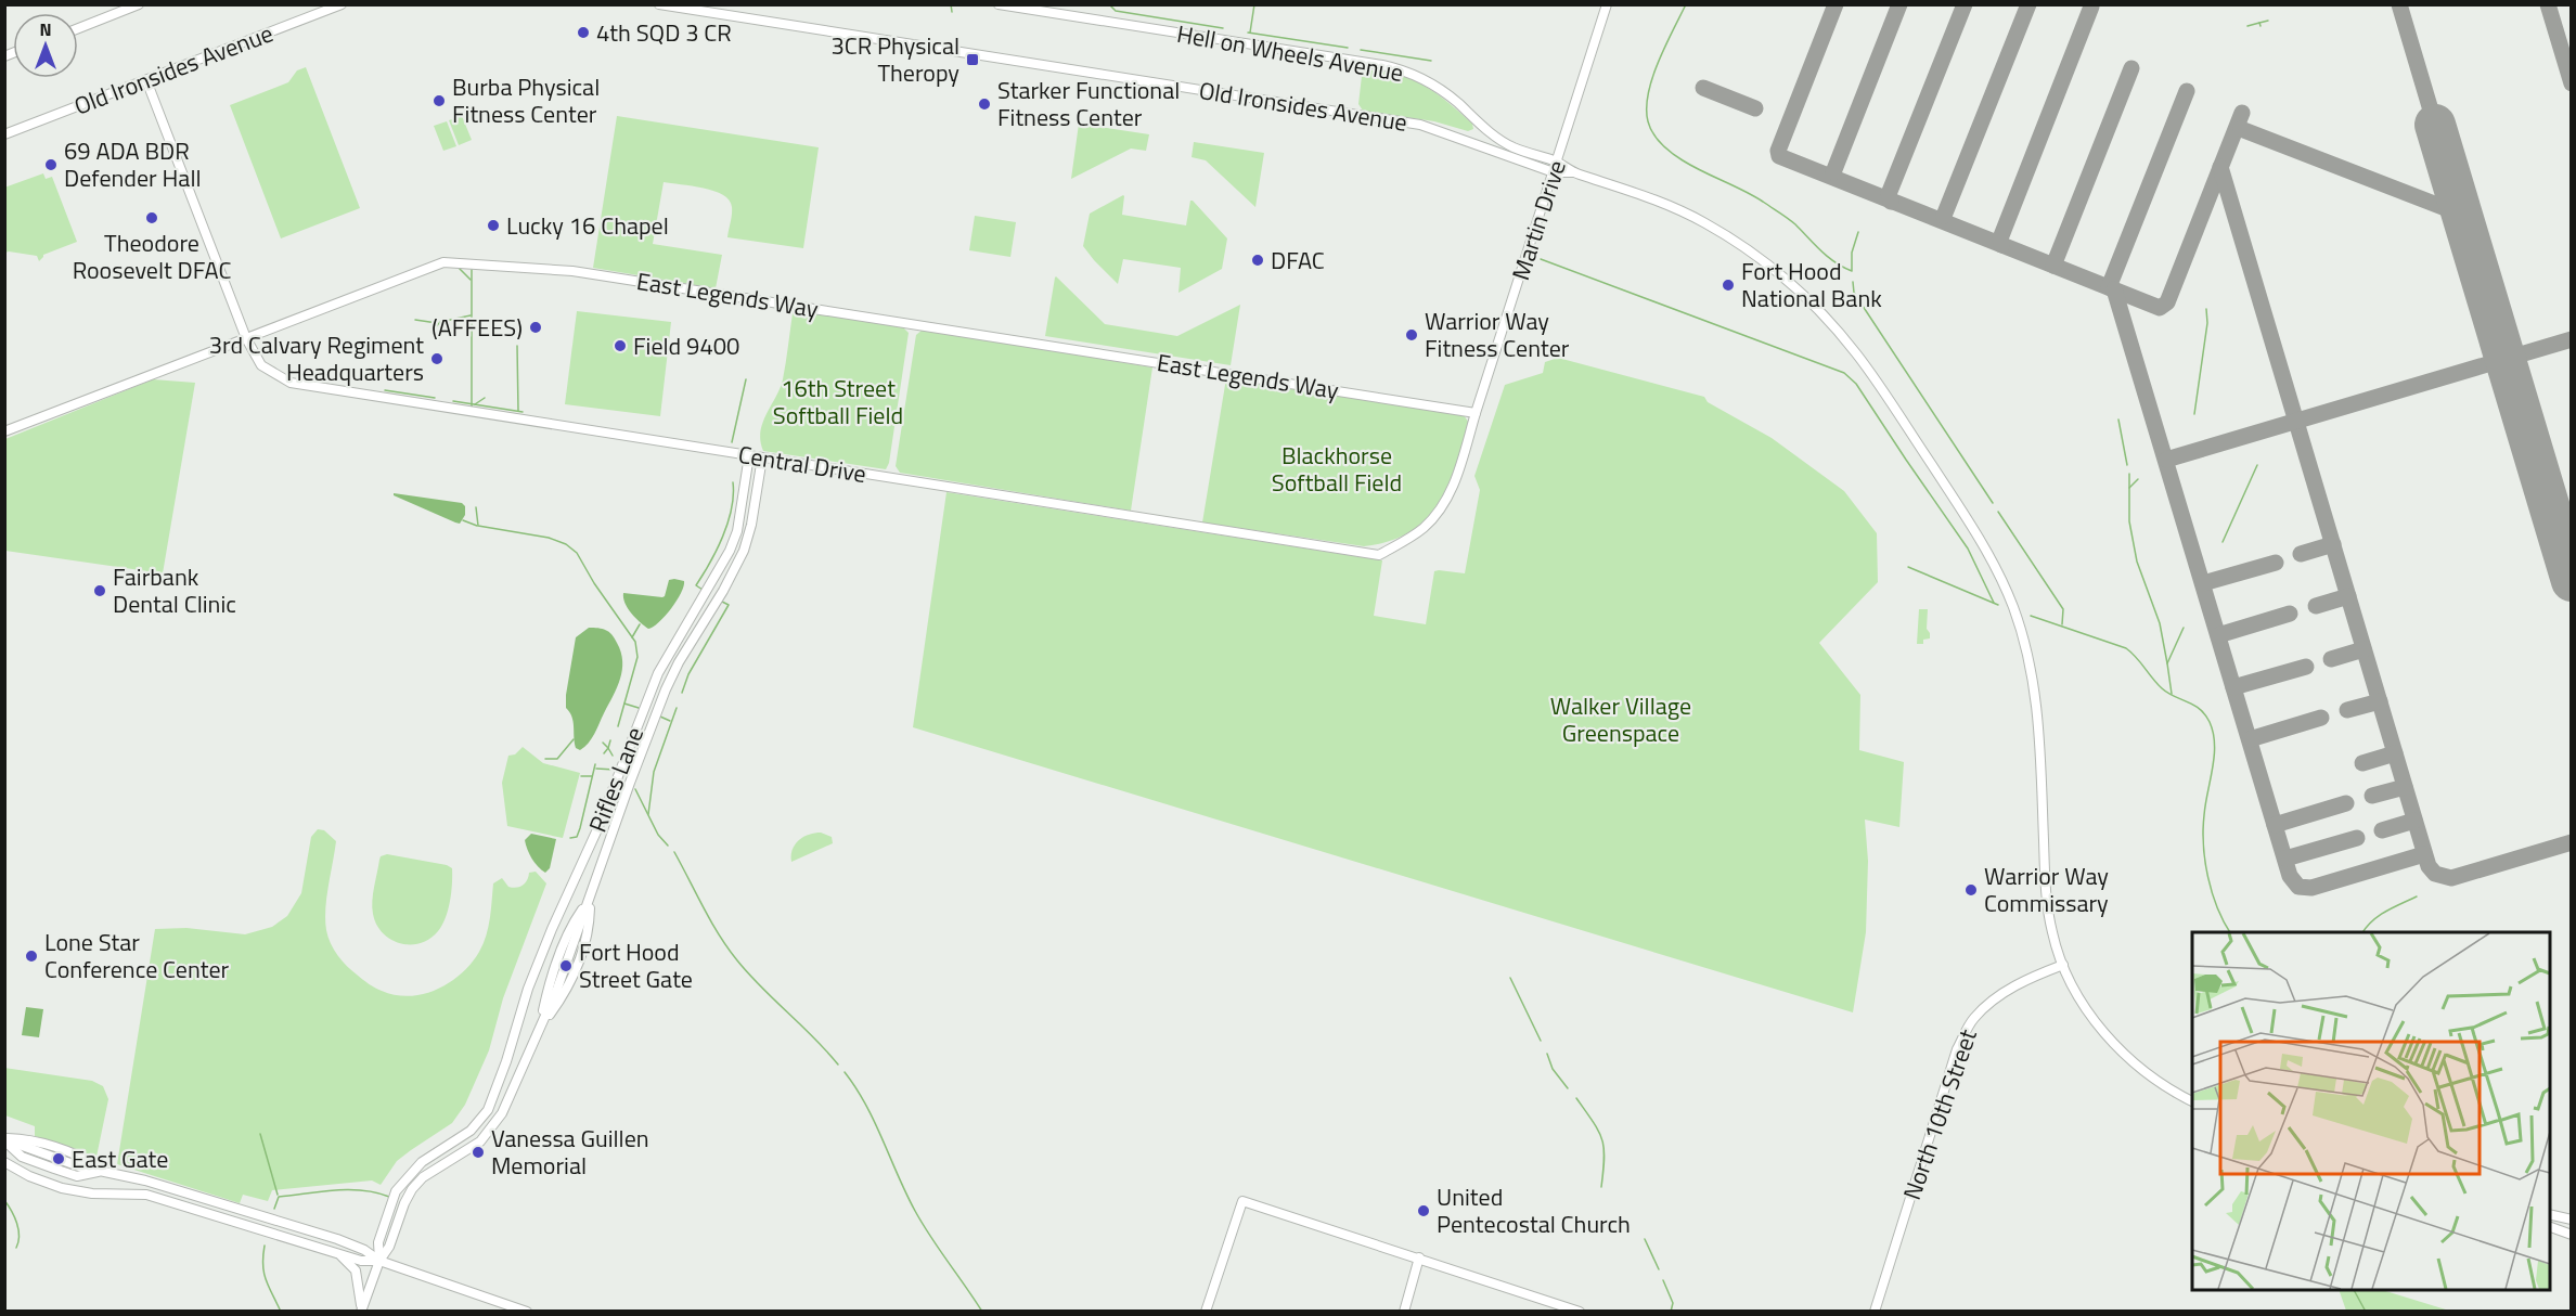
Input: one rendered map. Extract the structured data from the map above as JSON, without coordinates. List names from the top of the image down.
{
  "streets": {
    "street": [
      "Hell on Wheels Avenue",
      "Old Ironsides Avenue",
      "Martin Drive",
      "East Legends Way",
      "Central Drive",
      "Rifles Lane",
      "North 10th Street"
    ]
  },
  "crossings": [
    ["Hell on Wheels Avenue", "Old Ironsides Avenue"],
    ["Hell on Wheels Avenue", "Martin Drive"],
    ["Old Ironsides Avenue", "Martin Drive"],
    ["Old Ironsides Avenue", "Central Drive"],
    ["Martin Drive", "East Legends Way"],
    ["Martin Drive", "Central Drive"],
    ["East Legends Way", "Central Drive"],
    ["Central Drive", "Rifles Lane"]
  ],
  "parks": ["16th Street Softball Field", "Blackhorse Softball Field", "Walker Village Greenspace"],
  "places": {
    "other": [
      "4th SQD 3 CR",
      "Burba Physical Fitness Center",
      "Starker Functional Fitness Center",
      "69 ADA BDR Defender Hall",
      "Theodore Roosevelt DFAC",
      "Lucky 16 Chapel",
      "DFAC",
      "Fort Hood National Bank",
      "(AFFEES)",
      "Warrior Way Fitness Center",
      "Field 9400",
      "3rd Calvary Regiment Headquarters",
      "Fairbank Dental Clinic",
      "Warrior Way Commissary",
      "Lone Star Conference Center",
      "Fort Hood Street Gate",
      "Vanessa Guillen Memorial",
      "East Gate",
      "United Pentecostal Church"
    ],
    "transit": ["3CR Physical Theropy"]
  },
  "north": "top"
}
